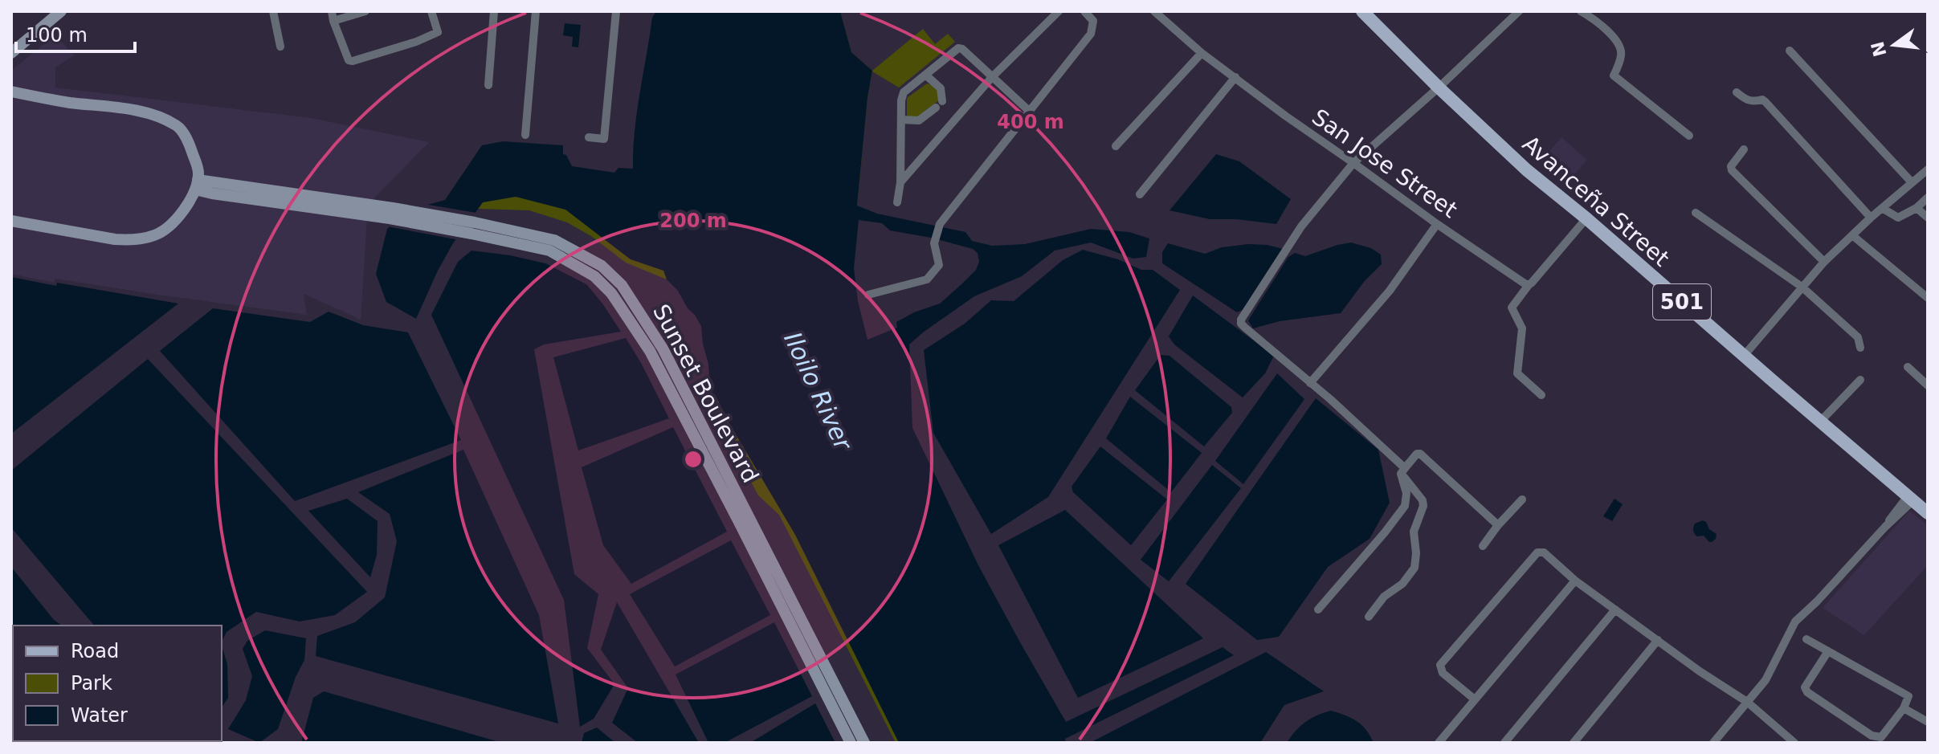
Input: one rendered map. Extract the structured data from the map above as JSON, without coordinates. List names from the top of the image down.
{
  "streets": {
    "main road": ["Avanceña Street", "501", "Sunset Boulevard"],
    "street": ["San Jose Street"]
  },
  "water": ["Iloilo River"],
  "legend": ["Road", "Park", "Water"],
  "scale_bar": "100 m",
  "north": "left",
  "rings": ["400 m", "200 m"]
}
